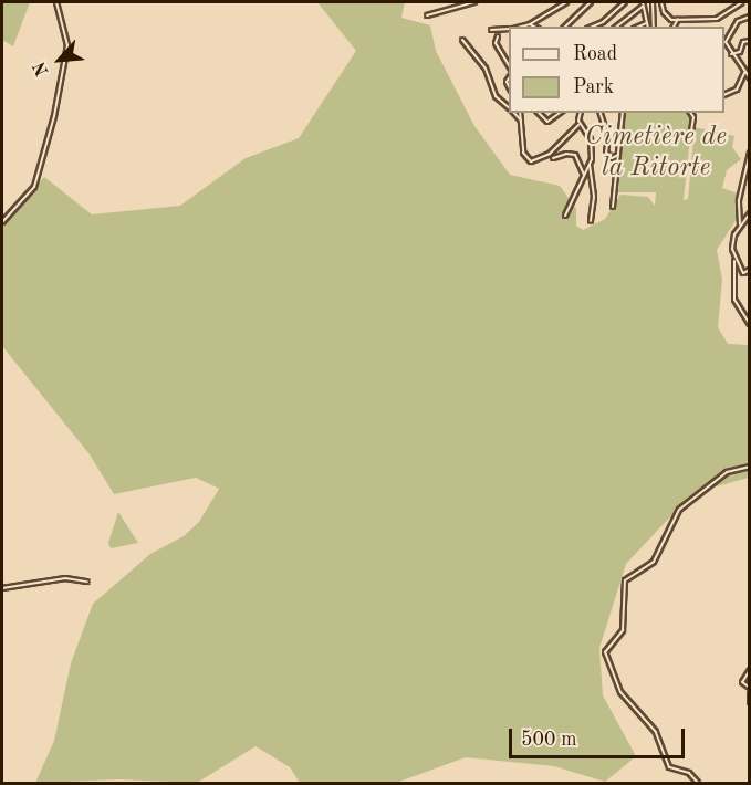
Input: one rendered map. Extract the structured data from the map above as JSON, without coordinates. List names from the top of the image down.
{
  "parks": ["Cimetière de la Ritorte"],
  "legend": ["Road", "Park"],
  "scale_bar": "500 m",
  "north": "bottom left"
}
